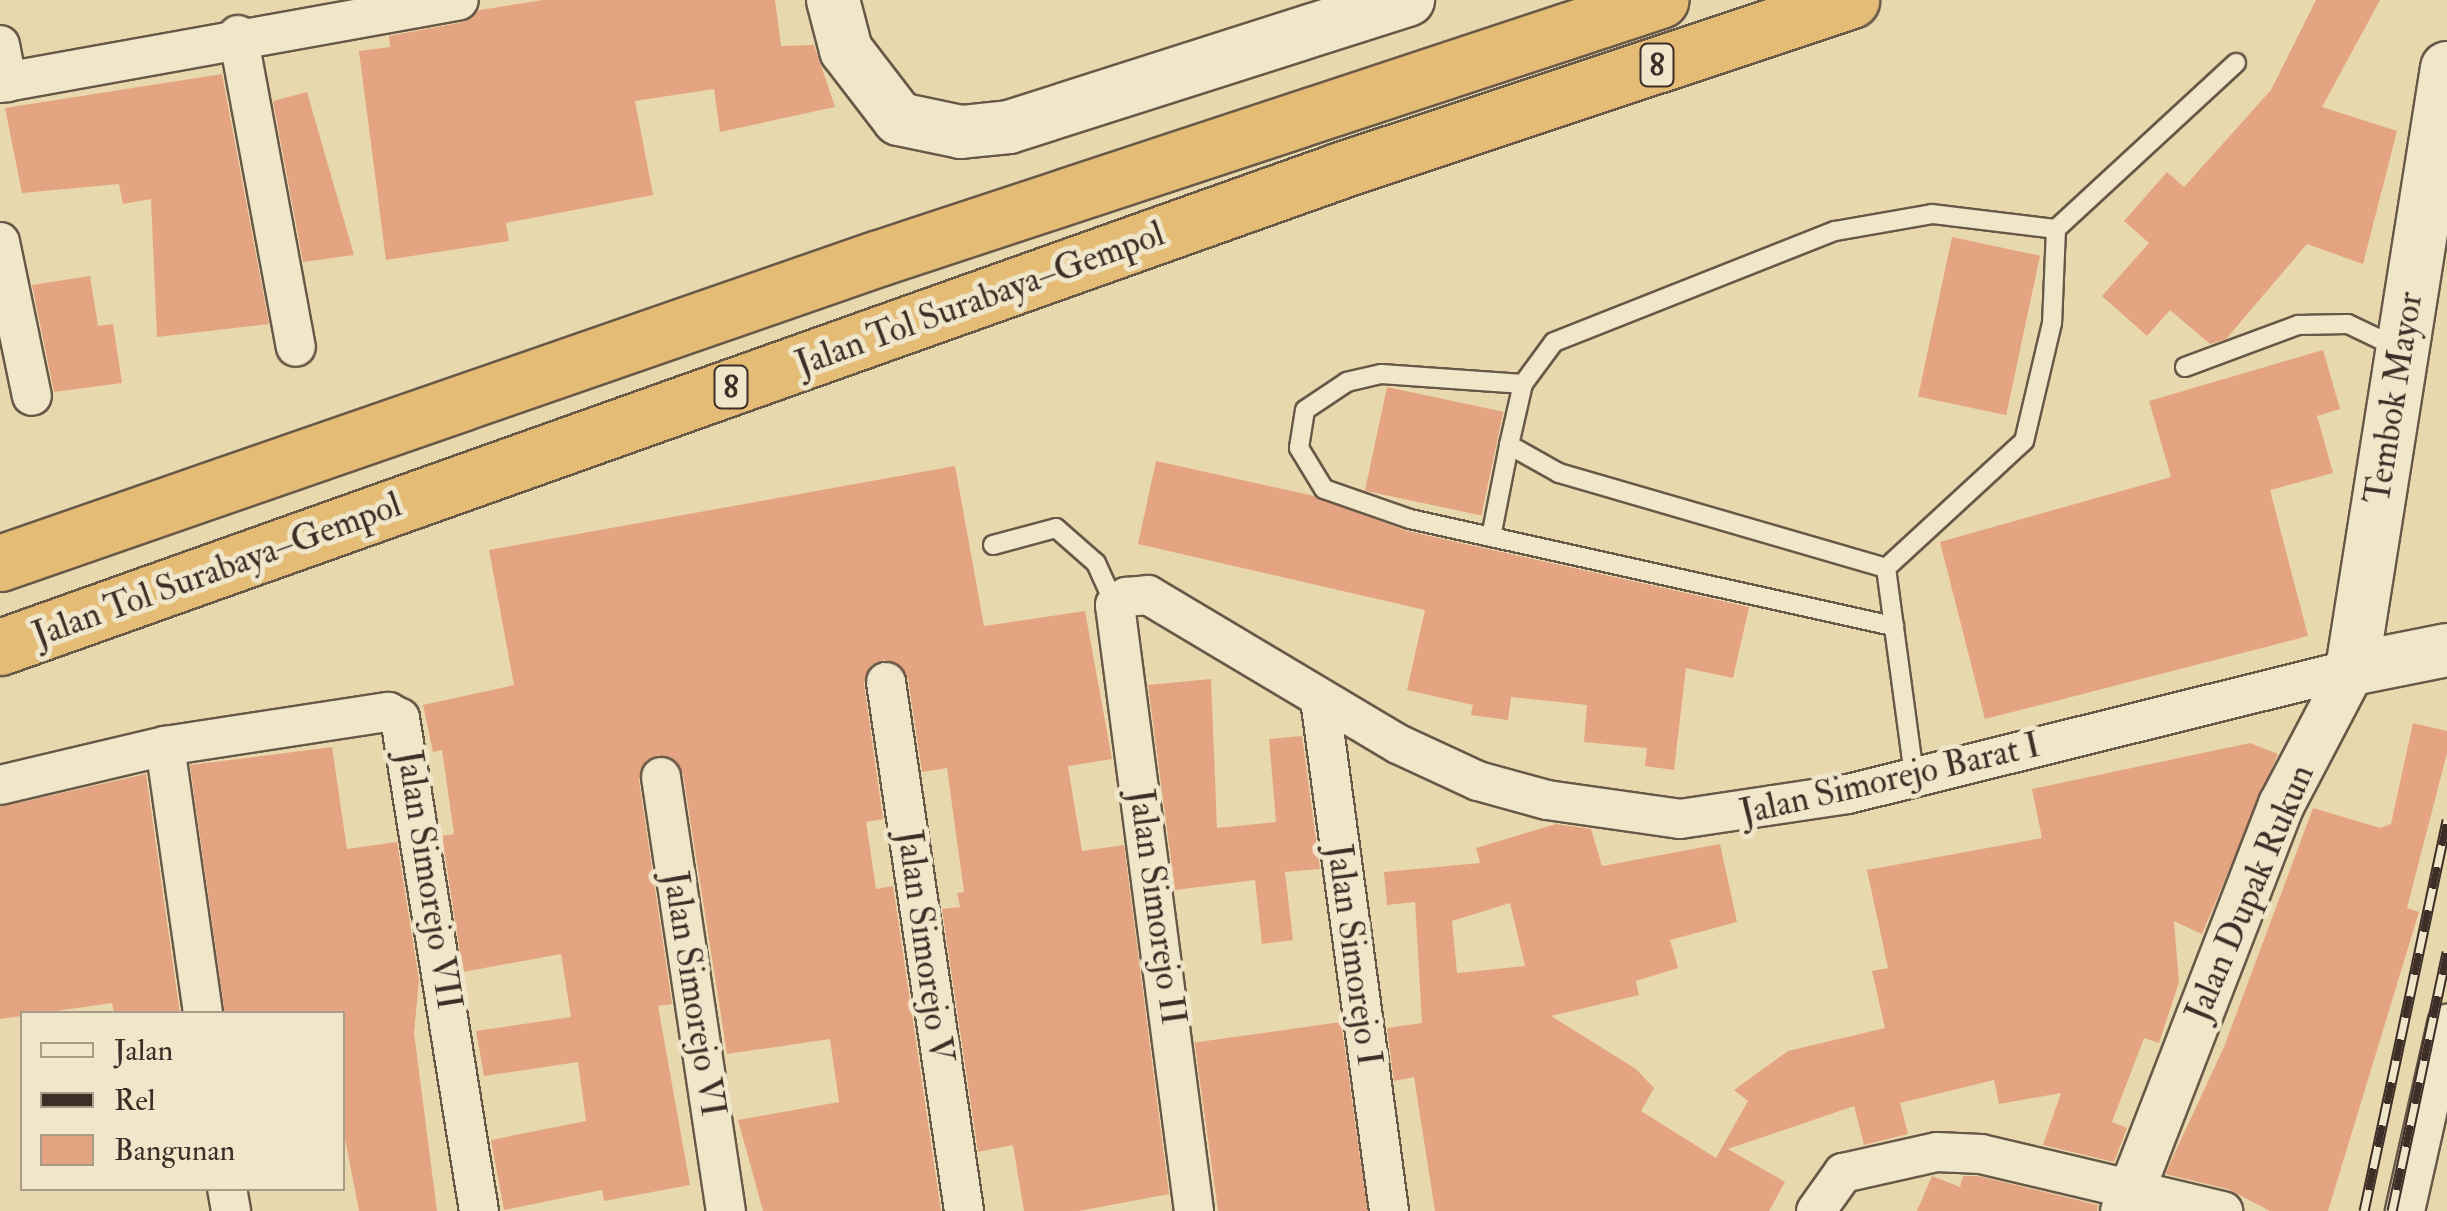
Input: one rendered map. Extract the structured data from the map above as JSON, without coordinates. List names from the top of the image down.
{
  "streets": {
    "highway": ["8", "Jalan Tol Surabaya–Gempol"],
    "main road": ["Tembok Mayor"],
    "street": [
      "Jalan Simorejo Barat I",
      "Jalan Simorejo VII",
      "Jalan Dupak Rukun",
      "Jalan Simorejo II",
      "Jalan Simorejo V",
      "Jalan Simorejo I",
      "Jalan Simorejo VI"
    ]
  },
  "crossings": [
    ["Tembok Mayor", "Jalan Simorejo Barat I"],
    ["Tembok Mayor", "Jalan Dupak Rukun"],
    ["Jalan Simorejo Barat I", "Jalan Dupak Rukun"],
    ["Jalan Simorejo Barat I", "Jalan Simorejo II"],
    ["Jalan Simorejo Barat I", "Jalan Simorejo I"]
  ],
  "legend": ["Jalan", "Rel", "Bangunan"]
}
